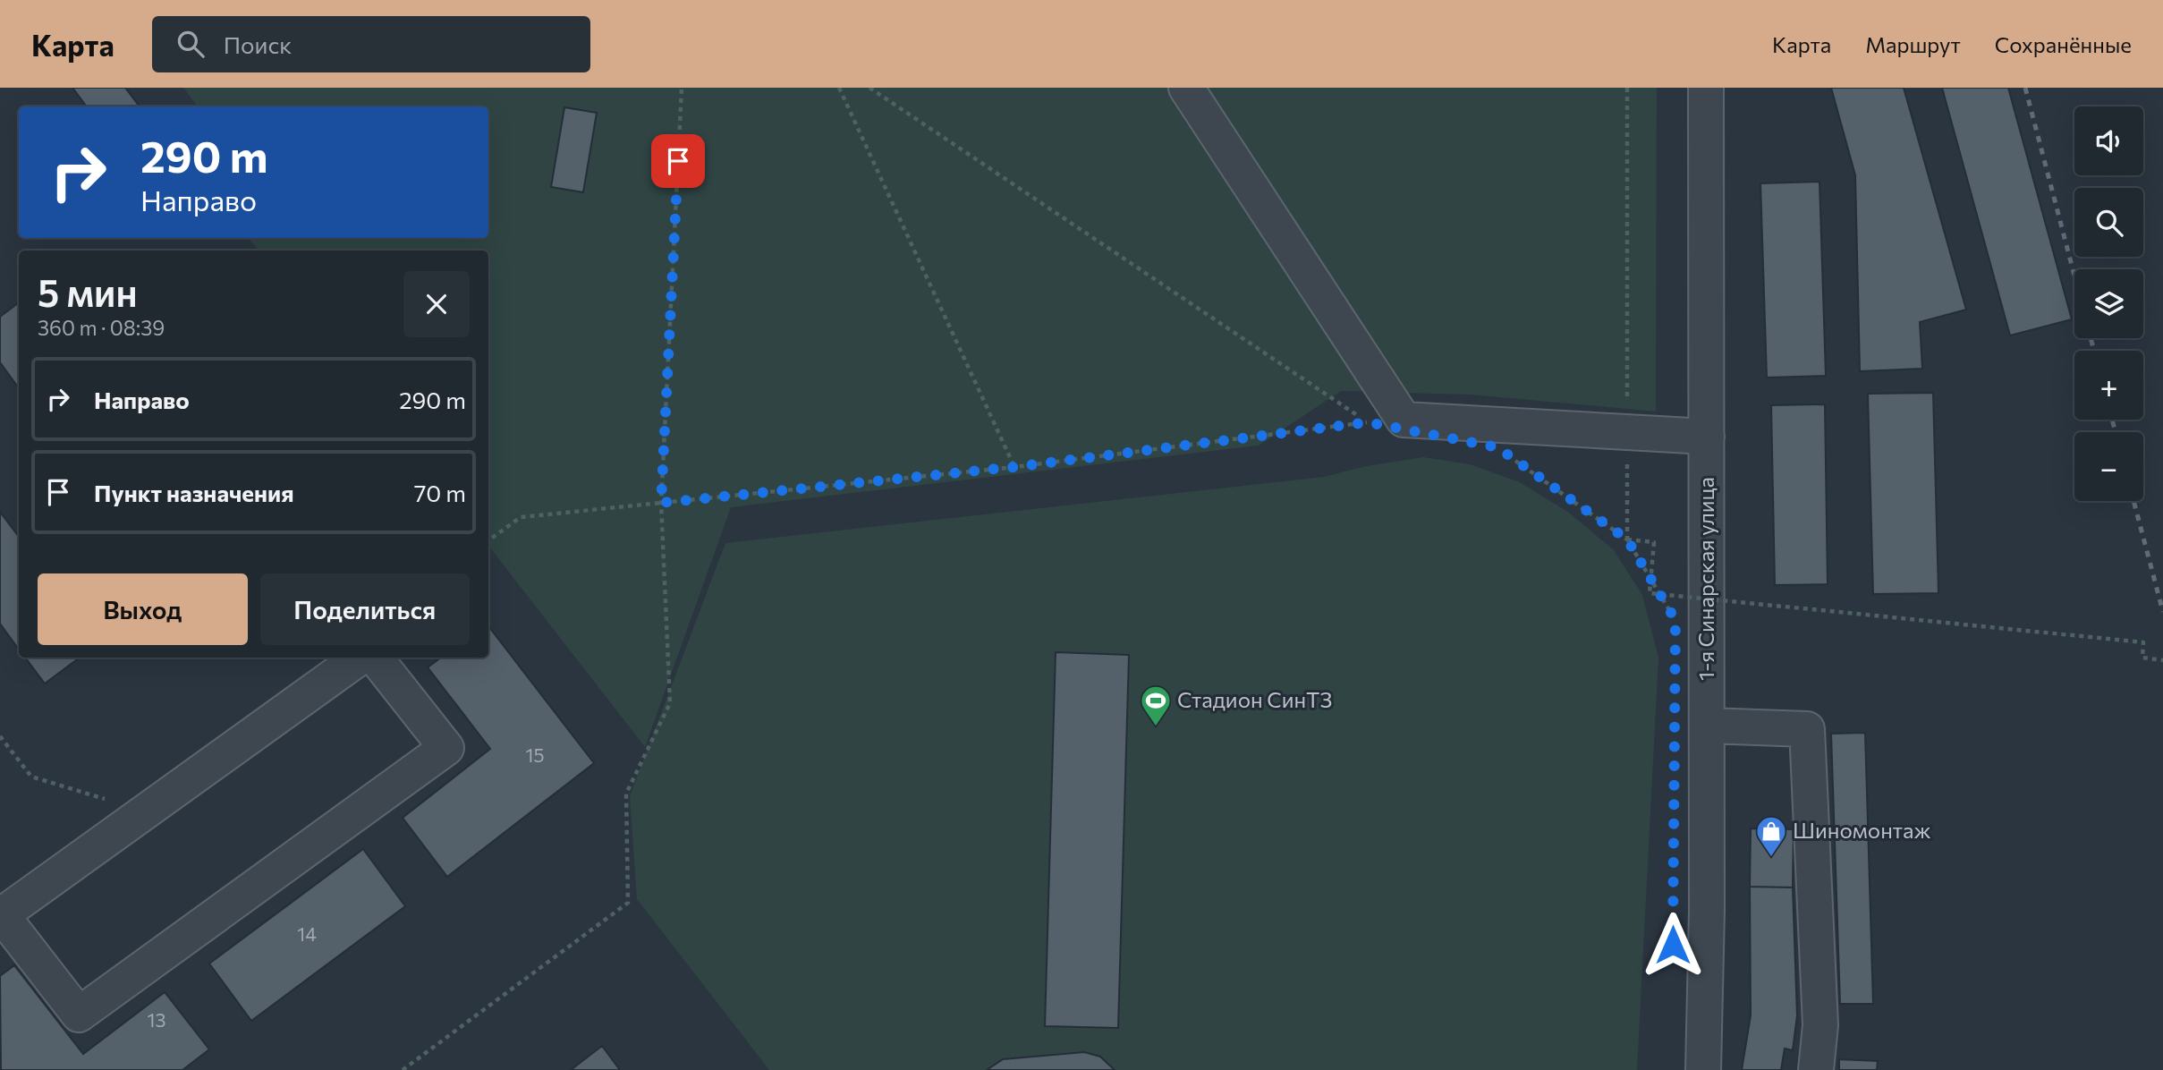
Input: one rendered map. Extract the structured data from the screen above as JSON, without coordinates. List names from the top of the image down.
{
  "streets": {
    "street": ["1-я Синарская улица"]
  },
  "places": {
    "sports": ["Стадион СинТЗ"],
    "shop": ["Шиномонтаж"]
  },
  "house_numbers": ["15", "14", "13"],
  "page": {
    "header": "Карта",
    "search": "Поиск",
    "nav": ["Карта", "Маршрут", "Сохранённые"],
    "map_buttons": ["+", "−"],
    "turn": ["290 m", "Направо"],
    "heading": ["5 мин", "360 m · 08:39"],
    "list": [
      {
        "name": "Направо",
        "value": "290 m"
      },
      {
        "name": "Пункт назначения",
        "value": "70 m"
      }
    ],
    "buttons": ["Выход", "Поделиться"]
  }
}
